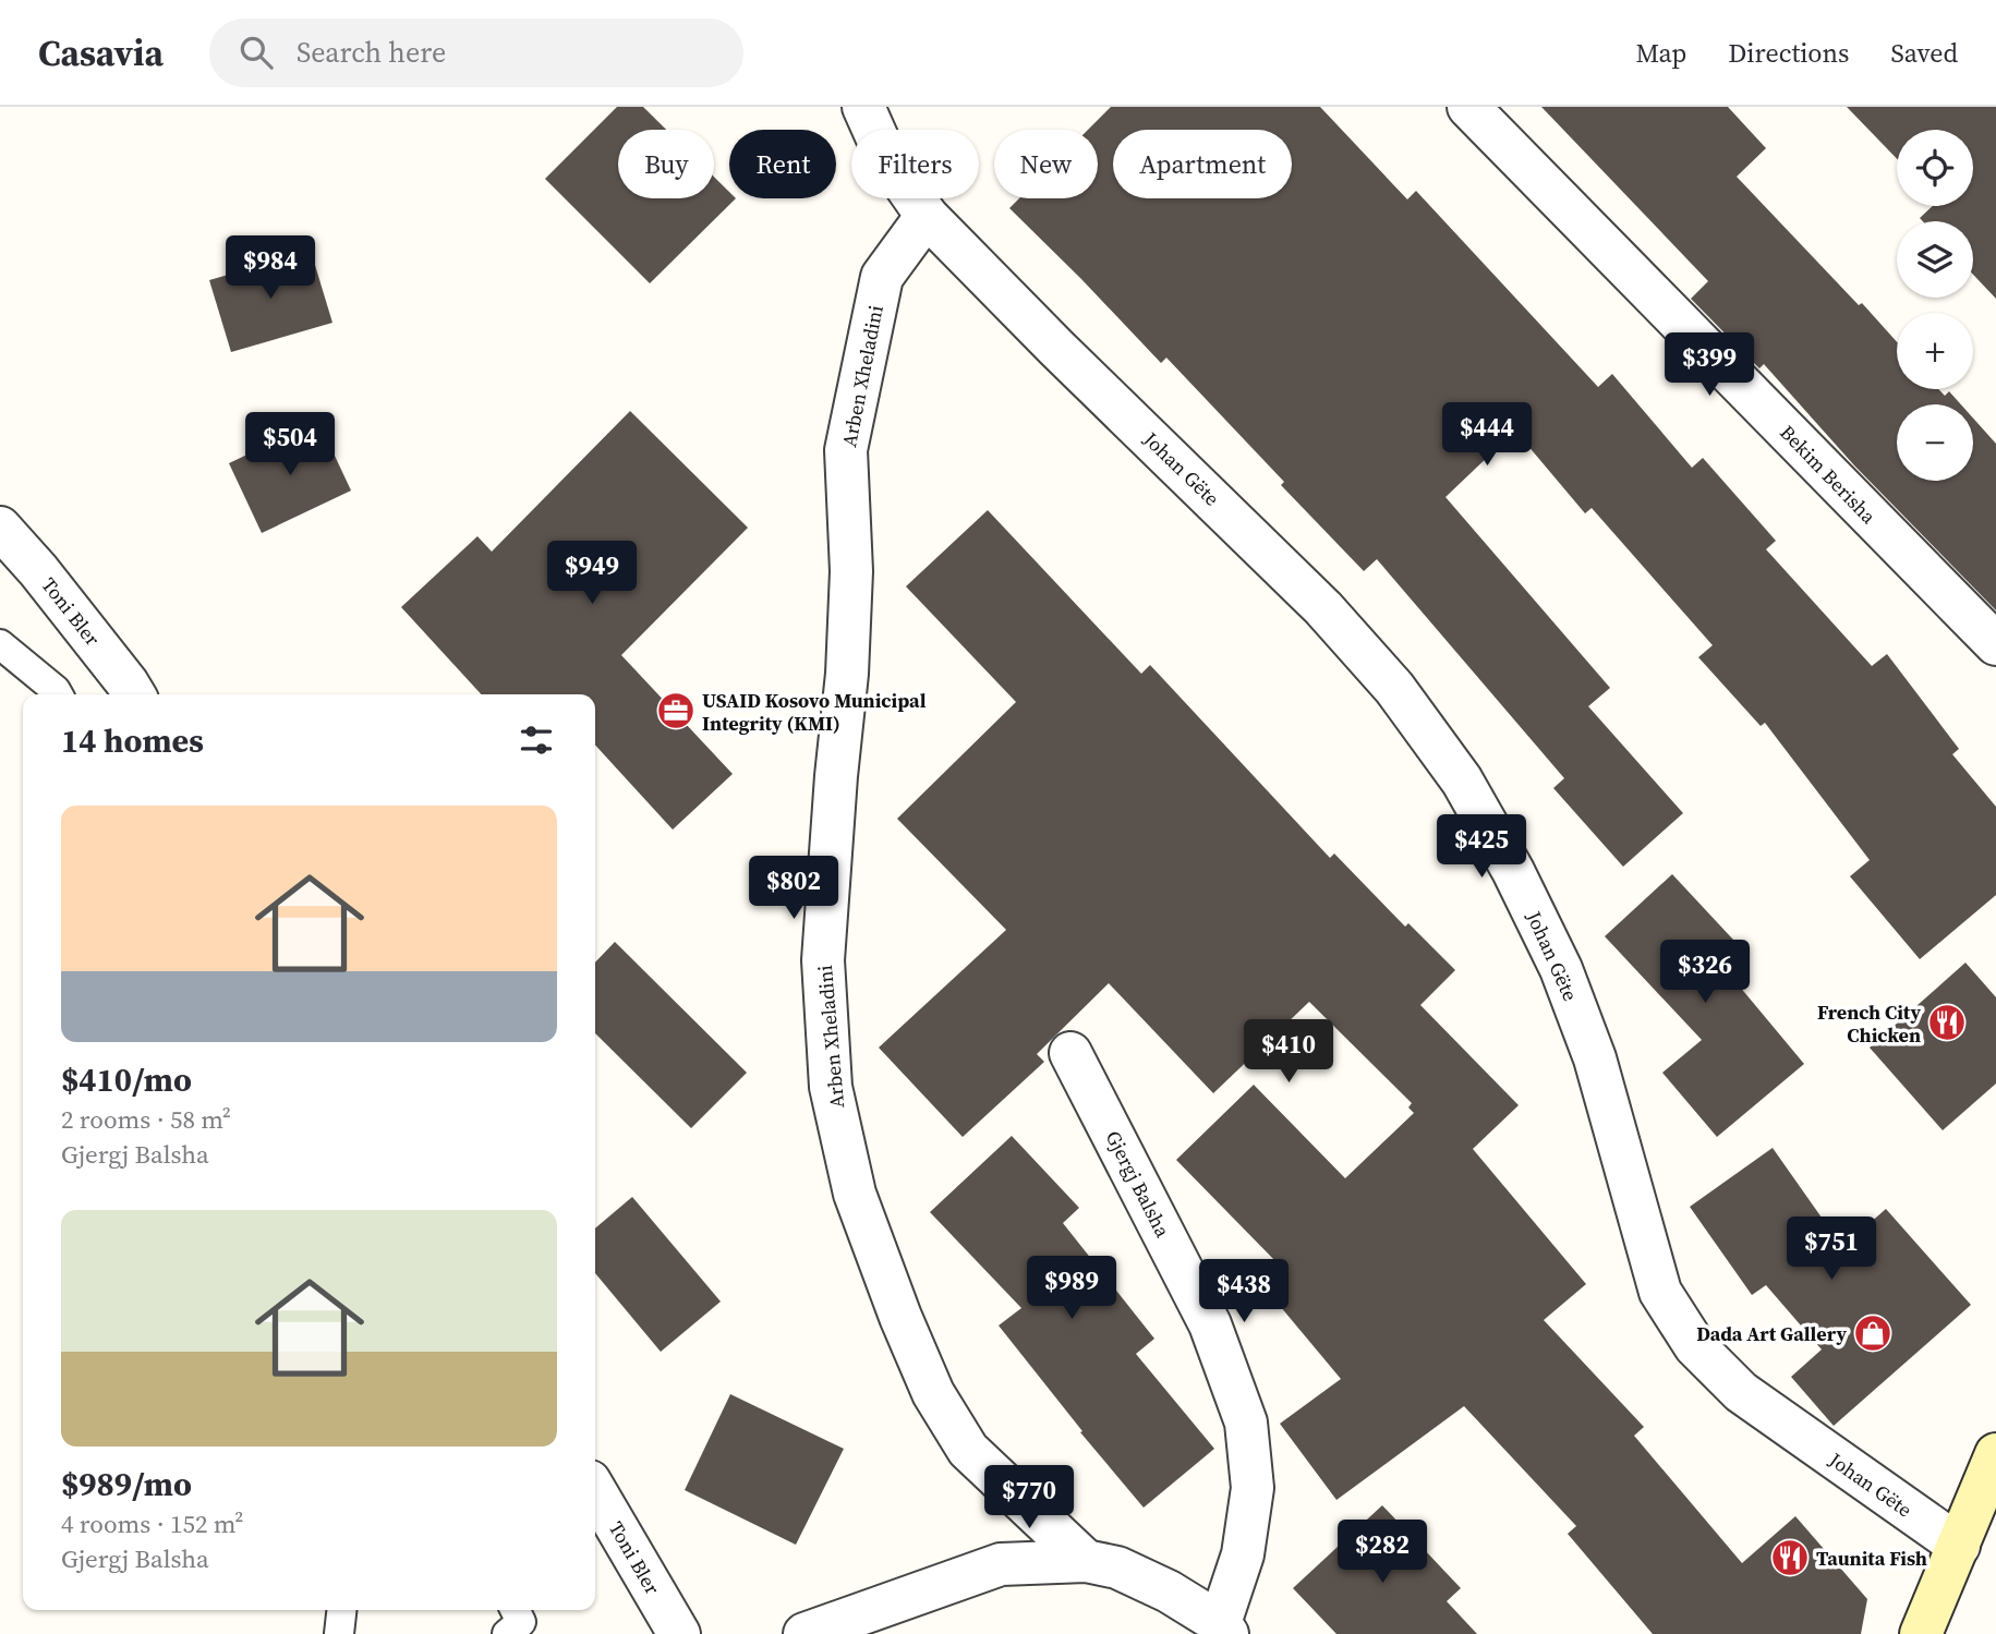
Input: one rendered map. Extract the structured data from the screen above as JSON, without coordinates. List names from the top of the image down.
{
  "streets": {
    "street": [
      "Arben Xheladini",
      "Johan Gëte",
      "Bekim Berisha",
      "Toni Bler",
      "Gjergj Balsha"
    ]
  },
  "crossings": [
    ["Arben Xheladini", "Johan Gëte"],
    ["Arben Xheladini", "Gjergj Balsha"]
  ],
  "places": {
    "office": ["USAID Kosovo Municipal Integrity (KMI)"],
    "restaurant": ["French City Chicken", "Taunita Fish"],
    "shop": ["Dada Art Gallery"]
  },
  "page": {
    "header": "Casavia",
    "search": "Search here",
    "nav": ["Map", "Directions", "Saved"],
    "map_buttons": ["+", "−"],
    "chip": [
      "Buy",
      "Rent",
      "Filters",
      "New",
      "Apartment"
    ],
    "price": [
      "$984",
      "$399",
      "$444",
      "$504",
      "$949",
      "$425",
      "$802",
      "$326",
      "$410",
      "$751",
      "$989",
      "$438",
      "$770",
      "$282"
    ],
    "heading": "14 homes",
    "list": [
      {
        "name": "$410/mo",
        "note": "2 rooms · 58 m² · Gjergj Balsha"
      },
      {
        "name": "$989/mo",
        "note": "4 rooms · 152 m² · Gjergj Balsha"
      }
    ]
  }
}
